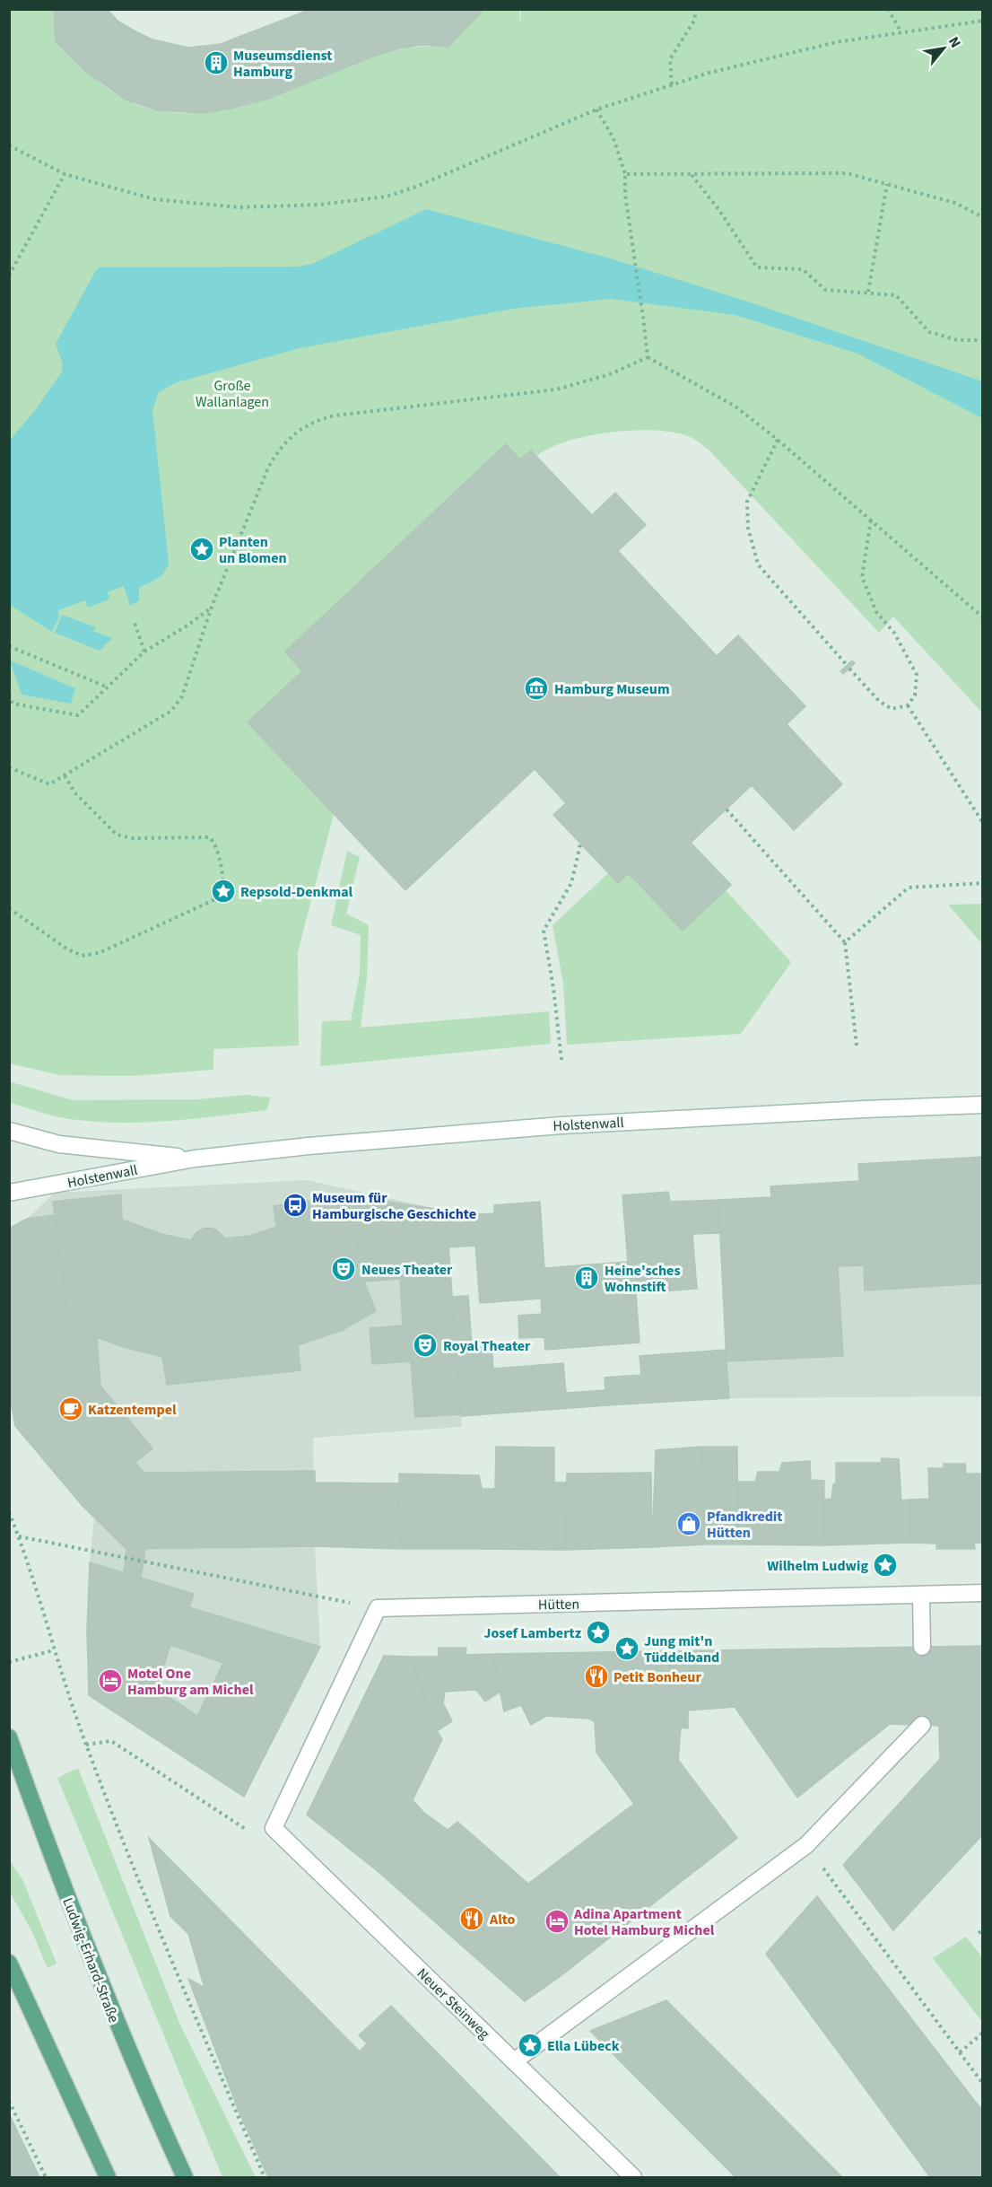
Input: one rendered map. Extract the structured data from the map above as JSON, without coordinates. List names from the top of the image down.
{
  "streets": {
    "main road": ["Ludwig-Erhard-Straße"],
    "street": ["Holstenwall", "Hütten", "Neuer Steinweg"]
  },
  "parks": ["Große Wallanlagen"],
  "places": {
    "building": ["Museumsdienst Hamburg", "Heine'sches Wohnstift"],
    "place": [
      "Planten un Blomen",
      "Repsold-Denkmal",
      "Wilhelm Ludwig",
      "Josef Lambertz",
      "Jung mit'n Tüddelband",
      "Ella Lübeck"
    ],
    "museum": ["Hamburg Museum"],
    "bus stop": ["Museum für Hamburgische Geschichte"],
    "theatre": ["Neues Theater", "Royal Theater"],
    "cafe": ["Katzentempel"],
    "shop": ["Pfandkredit Hütten"],
    "restaurant": ["Petit Bonheur", "Alto"],
    "hotel": ["Motel One Hamburg am Michel", "Adina Apartment Hotel Hamburg Michel"]
  },
  "north": "top right"
}
